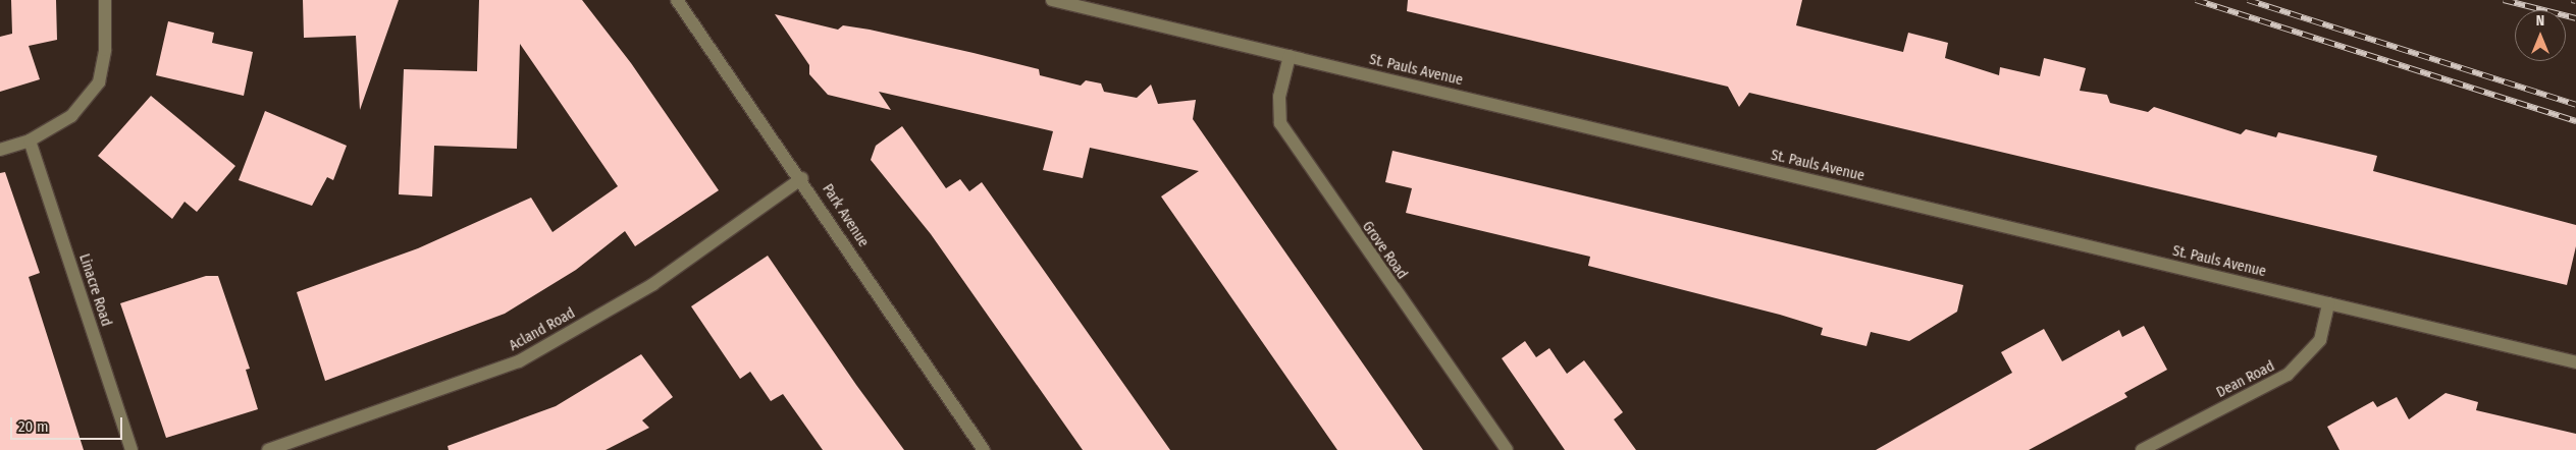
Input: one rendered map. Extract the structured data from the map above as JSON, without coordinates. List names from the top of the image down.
{
  "streets": {
    "street": [
      "St. Pauls Avenue",
      "Park Avenue",
      "Grove Road",
      "Linacre Road",
      "Acland Road",
      "Dean Road"
    ]
  },
  "crossings": [
    ["St. Pauls Avenue", "Grove Road"],
    ["St. Pauls Avenue", "Dean Road"],
    ["Park Avenue", "Acland Road"]
  ],
  "scale_bar": "20 m",
  "north": "top"
}
